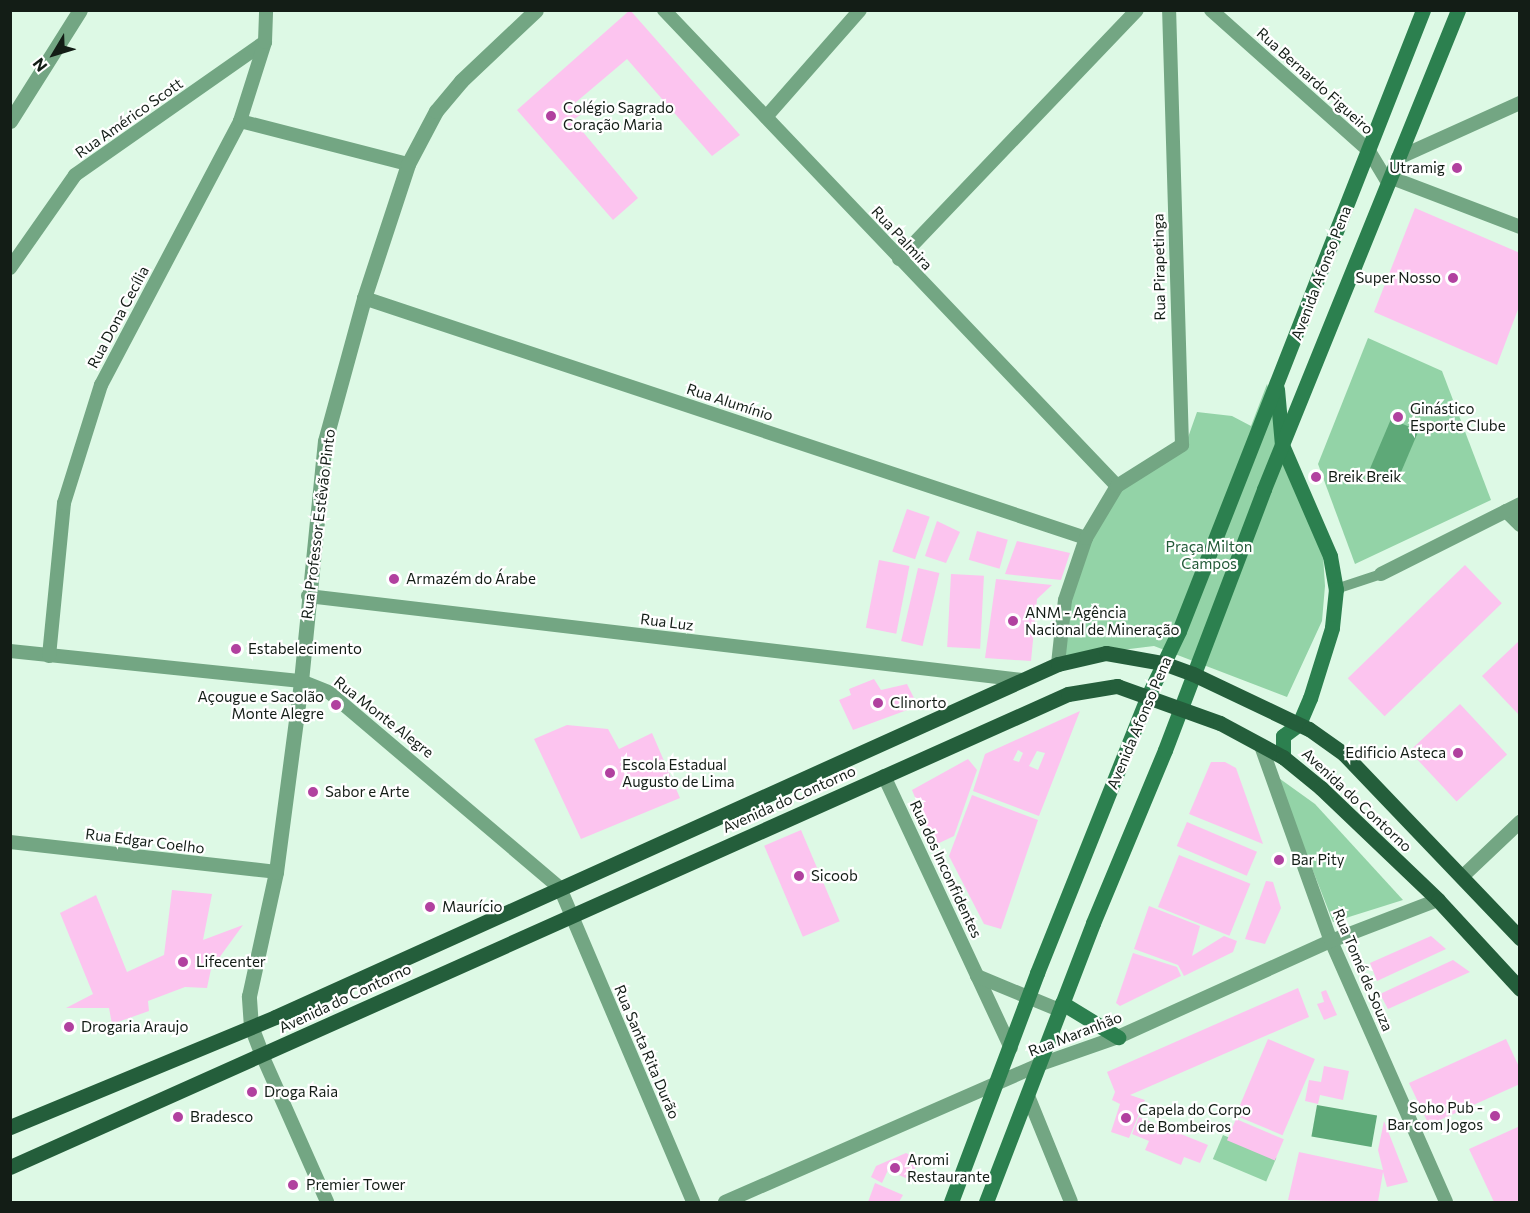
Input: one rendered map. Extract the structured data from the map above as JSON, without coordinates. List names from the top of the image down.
{
  "streets": {
    "main road": ["Avenida Afonso Pena", "Avenida do Contorno"],
    "street": [
      "Rua Bernardo Figueiro",
      "Rua Américo Scott",
      "Rua Palmira",
      "Rua Pirapetinga",
      "Rua Dona Cecília",
      "Rua Alumínio",
      "Rua Professor Estêvão Pinto",
      "Rua Luz",
      "Rua Monte Alegre",
      "Rua Edgar Coelho",
      "Rua dos Inconfidentes",
      "Rua Tomé de Souza",
      "Rua Maranhão",
      "Rua Santa Rita Durão"
    ]
  },
  "crossings": [
    ["Rua Bernardo Figueiro", "Avenida Afonso Pena"],
    ["Rua Américo Scott", "Rua Dona Cecília"],
    ["Rua Palmira", "Rua Pirapetinga"],
    ["Avenida Afonso Pena", "Avenida do Contorno"],
    ["Avenida Afonso Pena", "Rua dos Inconfidentes"],
    ["Avenida Afonso Pena", "Rua Maranhão"],
    ["Rua Dona Cecília", "Rua Monte Alegre"],
    ["Rua Alumínio", "Rua Professor Estêvão Pinto"],
    ["Rua Professor Estêvão Pinto", "Rua Luz"],
    ["Rua Professor Estêvão Pinto", "Rua Monte Alegre"],
    ["Rua Professor Estêvão Pinto", "Avenida do Contorno"],
    ["Rua Professor Estêvão Pinto", "Rua Edgar Coelho"],
    ["Rua Luz", "Avenida do Contorno"],
    ["Rua Monte Alegre", "Avenida do Contorno"],
    ["Avenida do Contorno", "Rua dos Inconfidentes"],
    ["Avenida do Contorno", "Rua Tomé de Souza"],
    ["Avenida do Contorno", "Rua Maranhão"],
    ["Avenida do Contorno", "Rua Santa Rita Durão"],
    ["Rua Tomé de Souza", "Rua Maranhão"]
  ],
  "parks": ["Praça Milton Campos"],
  "places": [
    "Colégio Sagrado Coração Maria",
    "Utramig",
    "Super Nosso",
    "Ginástico Esporte Clube",
    "Breik Breik",
    "Armazém do Árabe",
    "ANM - Agência Nacional de Mineração",
    "Estabelecimento",
    "Clinorto",
    "Açougue e Sacolão Monte Alegre",
    "Edificio Asteca",
    "Escola Estadual Augusto de Lima",
    "Sabor e Arte",
    "Bar Pity",
    "Sicoob",
    "Maurício",
    "Lifecenter",
    "Drogaria Araujo",
    "Droga Raia",
    "Soho Pub - Bar com Jogos",
    "Bradesco",
    "Capela do Corpo de Bombeiros",
    "Aromi Restaurante",
    "Premier Tower"
  ],
  "north": "bottom left"
}
